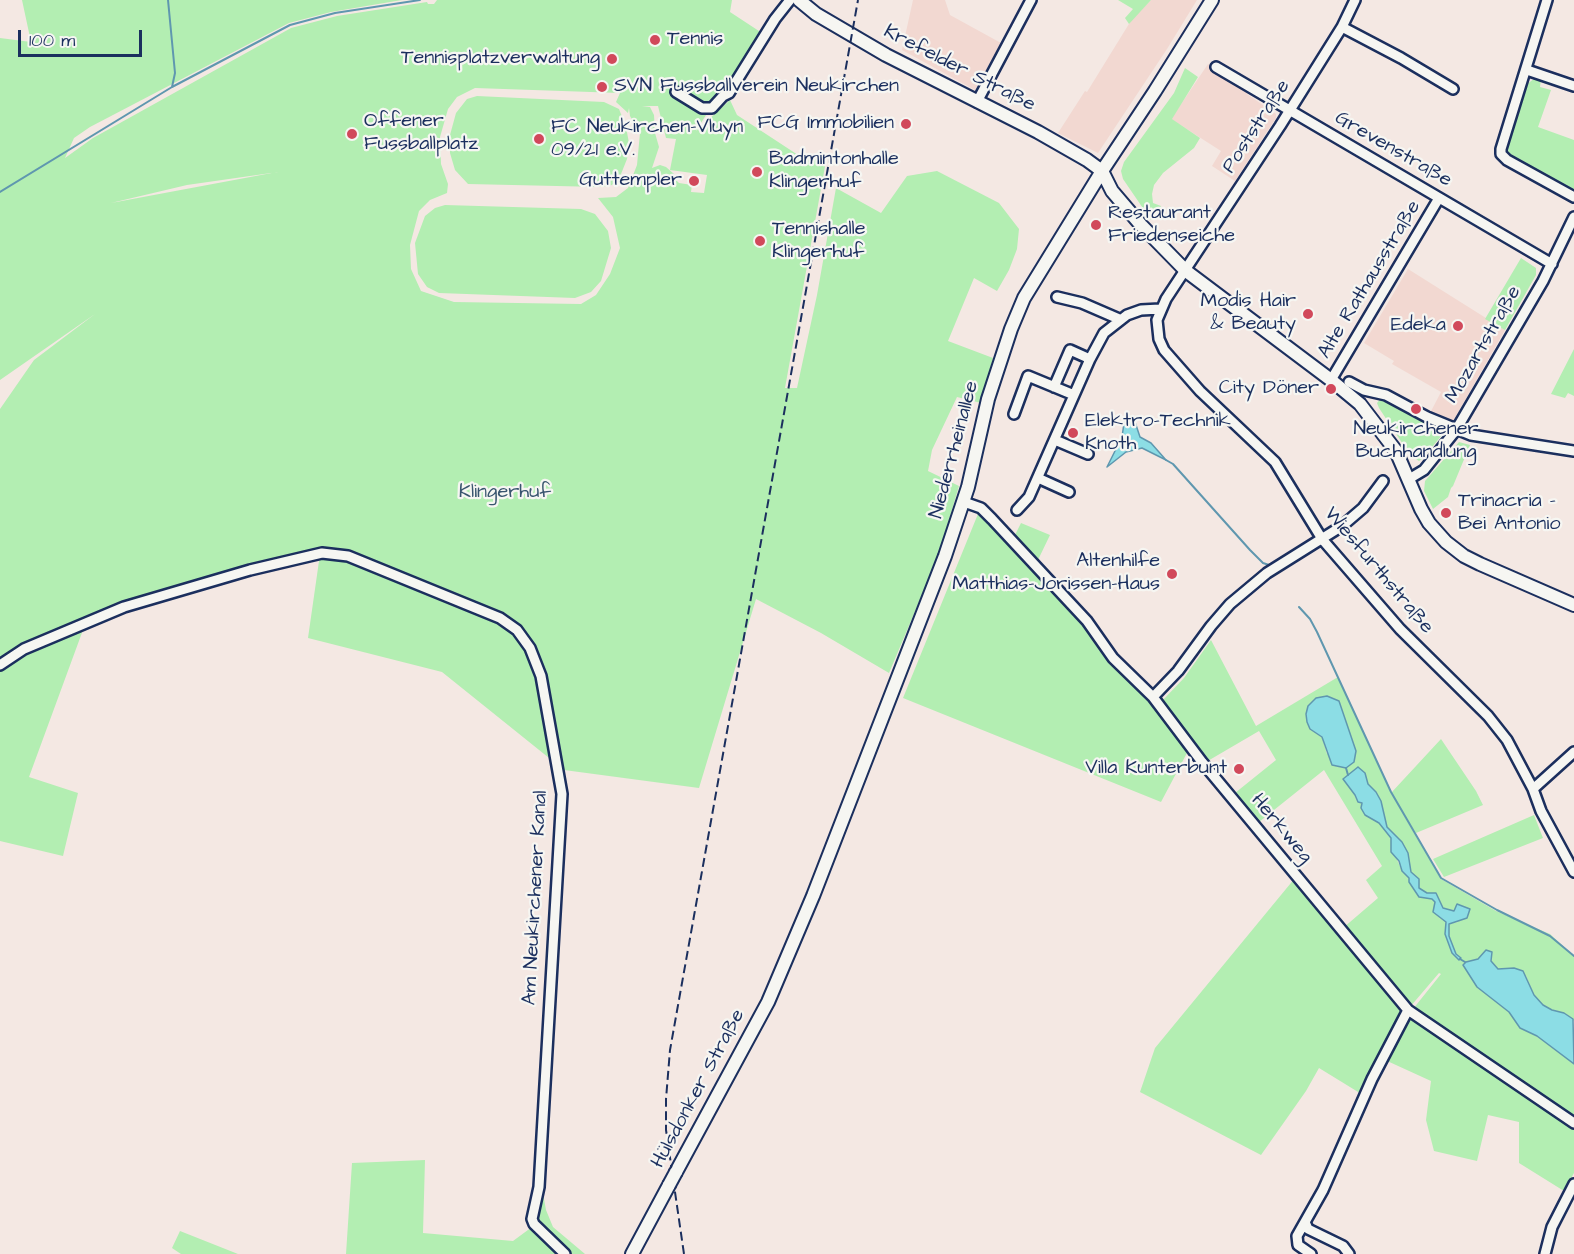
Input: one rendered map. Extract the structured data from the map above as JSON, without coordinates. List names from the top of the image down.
{
  "streets": {
    "main road": ["Krefelder Straße", "Niederrheinallee", "Hülsdonker Straße"],
    "street": [
      "Poststraße",
      "Grevenstraße",
      "Alte Rathausstraße",
      "Mozartstraße",
      "Wiesfurthstraße",
      "Herkweg",
      "Am Neukirchener Kanal"
    ]
  },
  "crossings": [
    ["Krefelder Straße", "Niederrheinallee"],
    ["Poststraße", "Grevenstraße"],
    ["Grevenstraße", "Alte Rathausstraße"],
    ["Grevenstraße", "Mozartstraße"],
    ["Niederrheinallee", "Herkweg"],
    ["Niederrheinallee", "Hülsdonker Straße"]
  ],
  "parks": ["Klingerhuf"],
  "places": [
    "Tennis",
    "Tennisplatzverwaltung",
    "SVN Fussballverein Neukirchen",
    "FCG Immobilien",
    "Offener Fussballplatz",
    "FC Neukirchen-Vluyn 09/21 e.V.",
    "Badmintonhalle Klingerhuf",
    "Guttempler",
    "Restaurant Friedenseiche",
    "Tennishalle Klingerhuf",
    "Modis Hair & Beauty",
    "Edeka",
    "City Döner",
    "Neukirchener Buchhandlung",
    "Elektro-Technik Knoth",
    "Trinacria - Bei Antonio",
    "Altenhilfe Matthias-Jorissen-Haus",
    "Villa Kunterbunt"
  ],
  "scale_bar": "100 m"
}
